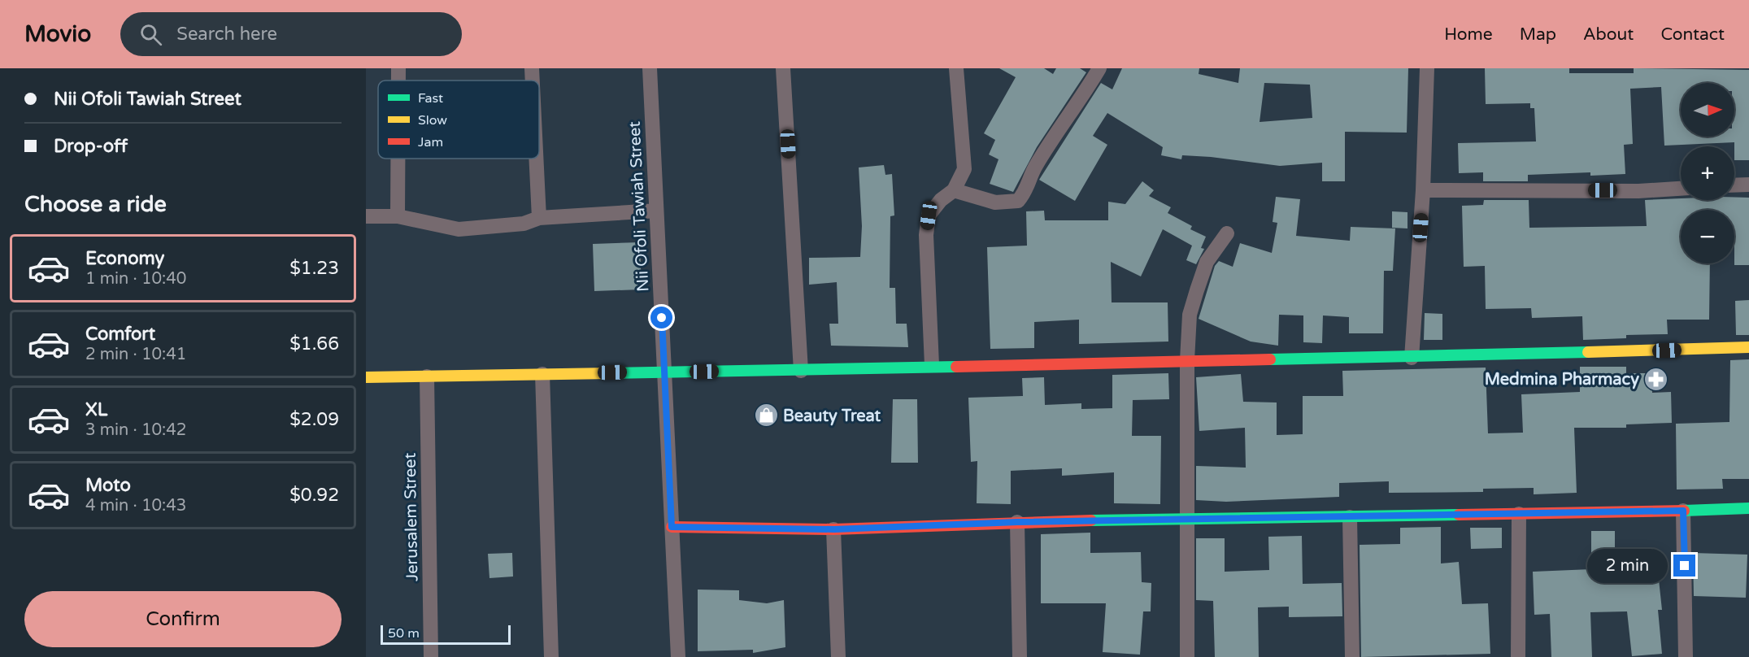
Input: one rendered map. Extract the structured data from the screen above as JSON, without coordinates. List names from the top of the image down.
{
  "streets": {
    "street": ["Nii Ofoli Tawiah Street", "Jerusalem Street"]
  },
  "places": {
    "pharmacy": ["Medmina Pharmacy"],
    "shop": ["Beauty Treat"]
  },
  "legend": ["Fast", "Slow", "Jam"],
  "scale_bar": "50 m",
  "north": "right",
  "page": {
    "header": "Movio",
    "search": "Search here",
    "nav": [
      "Home",
      "Map",
      "About",
      "Contact"
    ],
    "banner": ["Nii Ofoli Tawiah Street", "Drop-off"],
    "map_buttons": ["+", "−"],
    "heading": "Choose a ride",
    "list": [
      {
        "name": "Economy",
        "note": "1 min · 10:40",
        "value": "$1.23"
      },
      {
        "name": "Comfort",
        "note": "2 min · 10:41",
        "value": "$1.66"
      },
      {
        "name": "XL",
        "note": "3 min · 10:42",
        "value": "$2.09"
      },
      {
        "name": "Moto",
        "note": "4 min · 10:43",
        "value": "$0.92"
      }
    ],
    "bubble": "2 min",
    "buttons": "Confirm",
    "scale": "50 m"
  }
}
